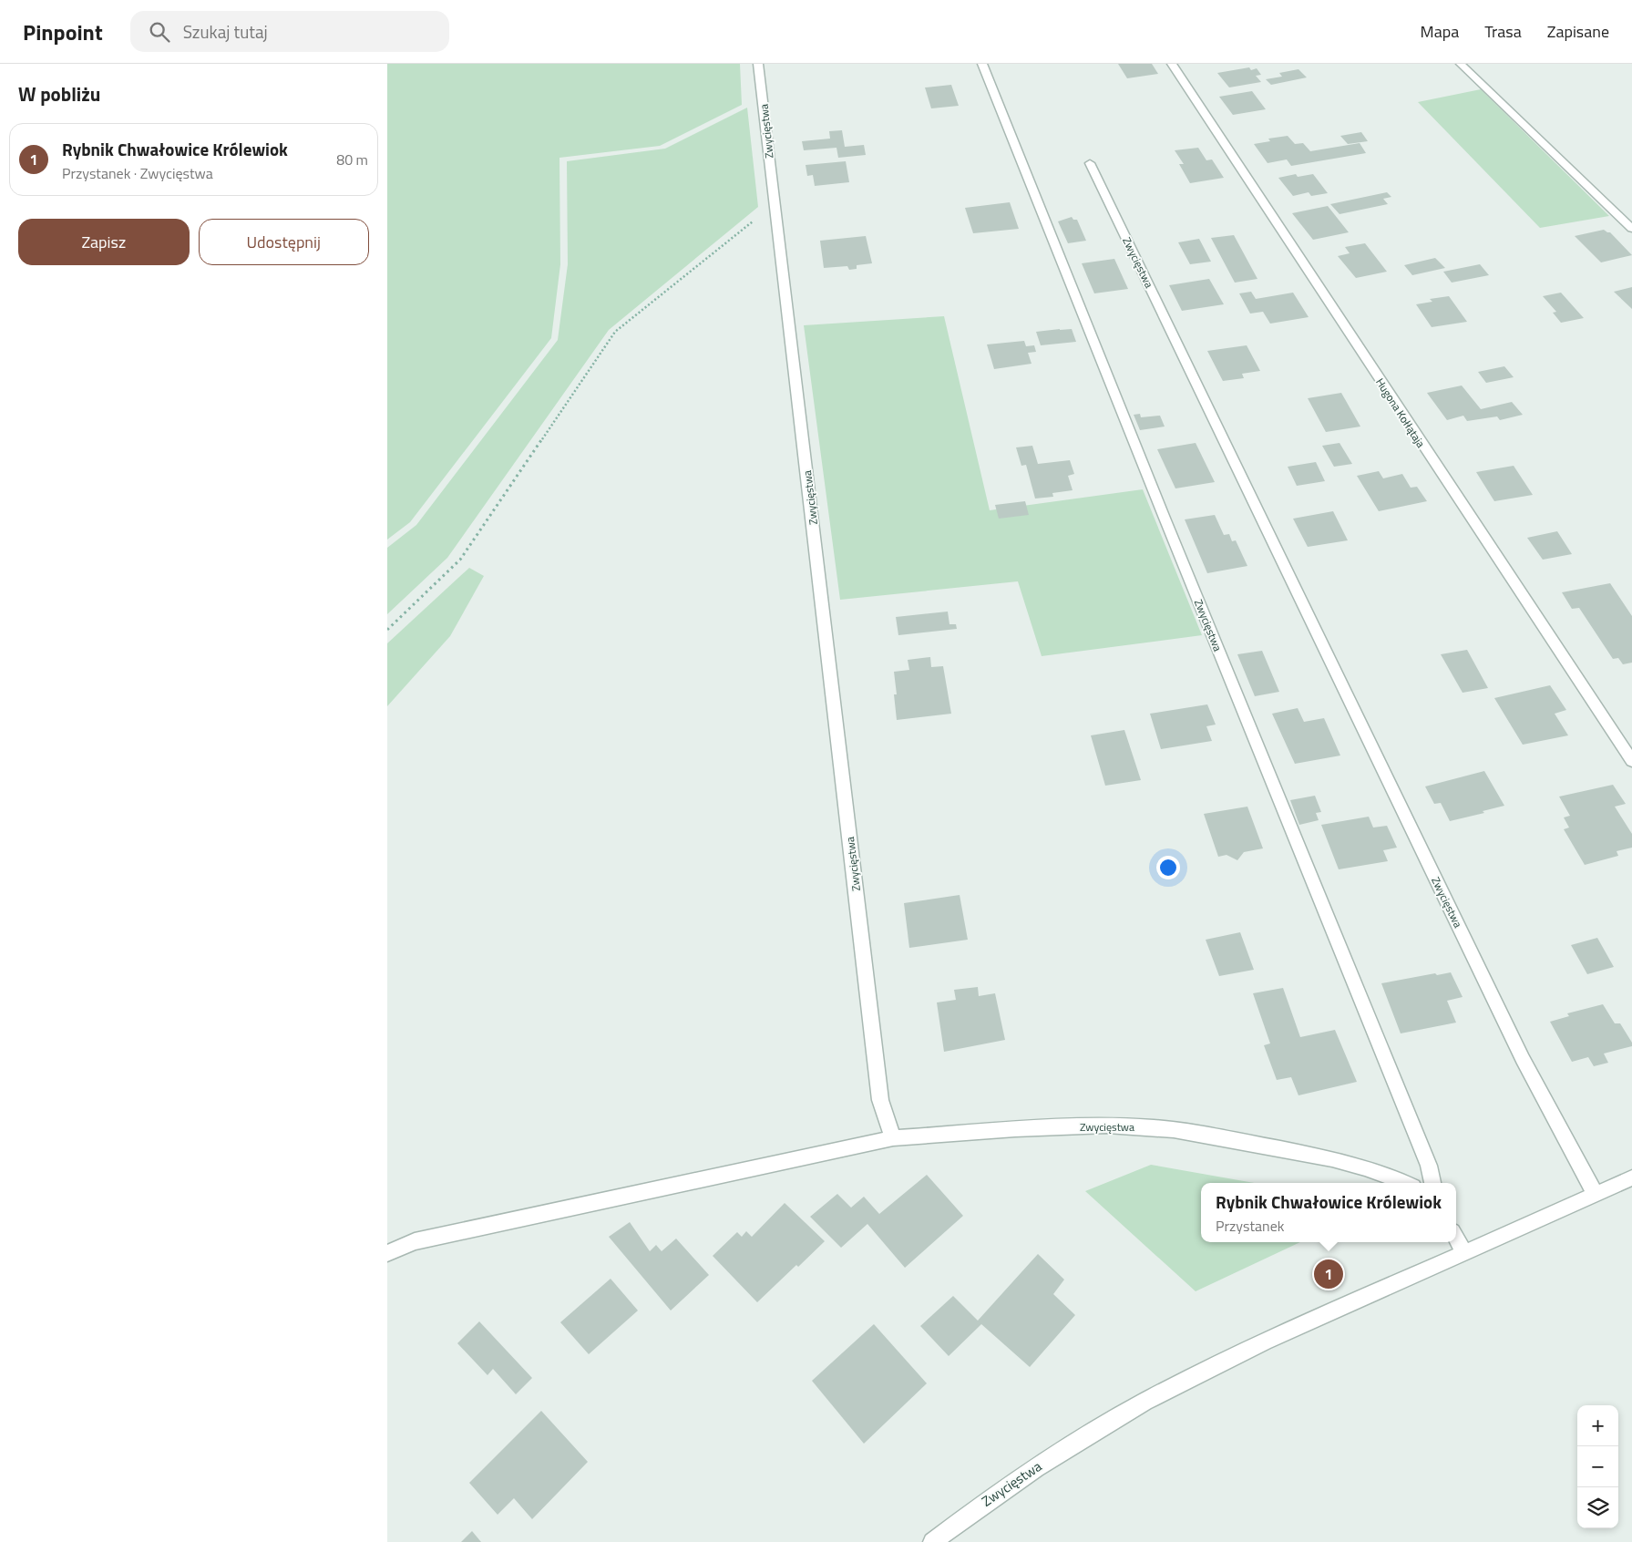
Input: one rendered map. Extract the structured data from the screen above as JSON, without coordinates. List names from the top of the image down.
{
  "streets": {
    "street": ["Zwycięstwa", "Hugona Kołłątaja"]
  },
  "page": {
    "header": "Pinpoint",
    "search": "Szukaj tutaj",
    "nav": ["Mapa", "Trasa", "Zapisane"],
    "heading": "W pobliżu",
    "list": [
      {
        "mark": "1",
        "name": "Rybnik Chwałowice Królewiok",
        "note": "Przystanek · Zwycięstwa",
        "value": "80 m"
      }
    ],
    "buttons": ["Zapisz", "Udostępnij"],
    "popup": ["Rybnik Chwałowice Królewiok", "Przystanek"],
    "pins": "1",
    "map_buttons": ["+", "−"]
  }
}
